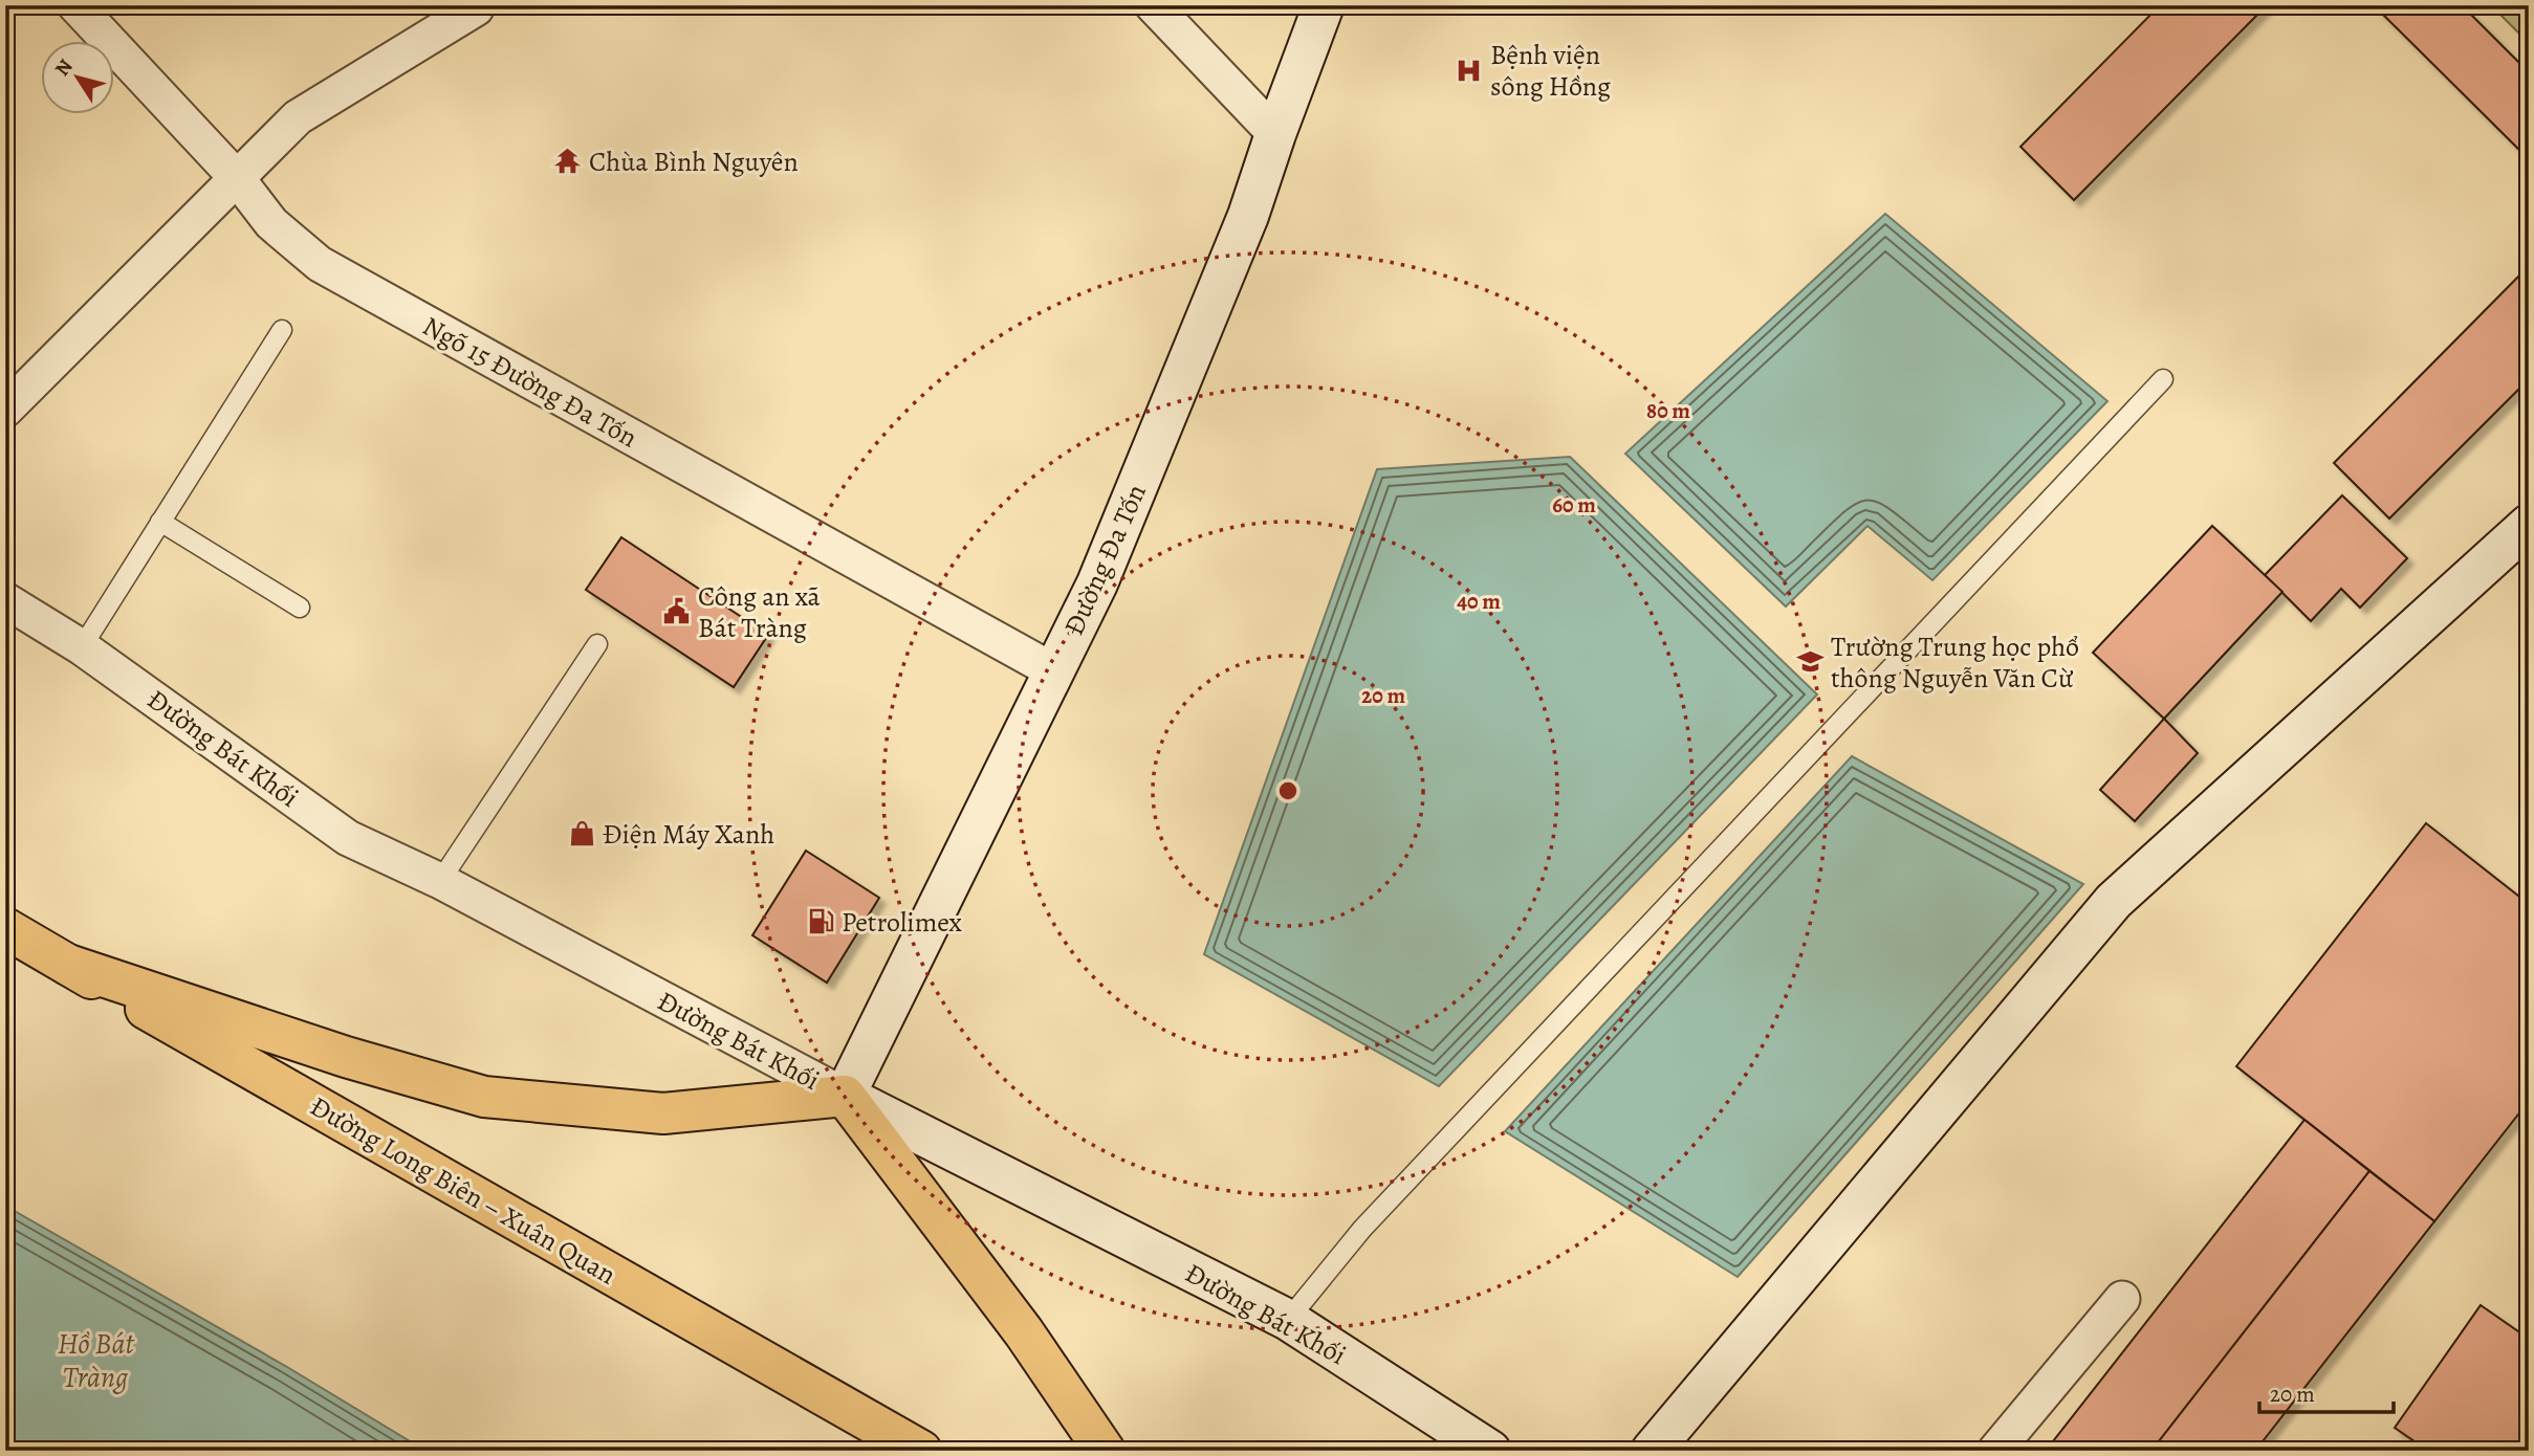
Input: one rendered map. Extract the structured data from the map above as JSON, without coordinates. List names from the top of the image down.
{
  "streets": {
    "main road": ["Đường Long Biên – Xuân Quan"],
    "street": ["Ngõ 15 Đường Đa Tốn", "Đường Đa Tốn", "Đường Bát Khối"]
  },
  "crossings": [
    ["Ngõ 15 Đường Đa Tốn", "Đường Đa Tốn"],
    ["Đường Đa Tốn", "Đường Bát Khối"]
  ],
  "water": ["Hồ Bát Tràng"],
  "places": {
    "hospital": ["Bệnh viện sông Hồng"],
    "temple": ["Chùa Bình Nguyên"],
    "public building": ["Công an xã Bát Tràng"],
    "school or university": ["Trường Trung học phổ thông Nguyễn Văn Cừ"],
    "shop": ["Điện Máy Xanh"],
    "fuel station": ["Petrolimex"]
  },
  "scale_bar": "20 m",
  "north": "top left",
  "rings": [
    "80 m",
    "60 m",
    "40 m",
    "20 m"
  ]
}
